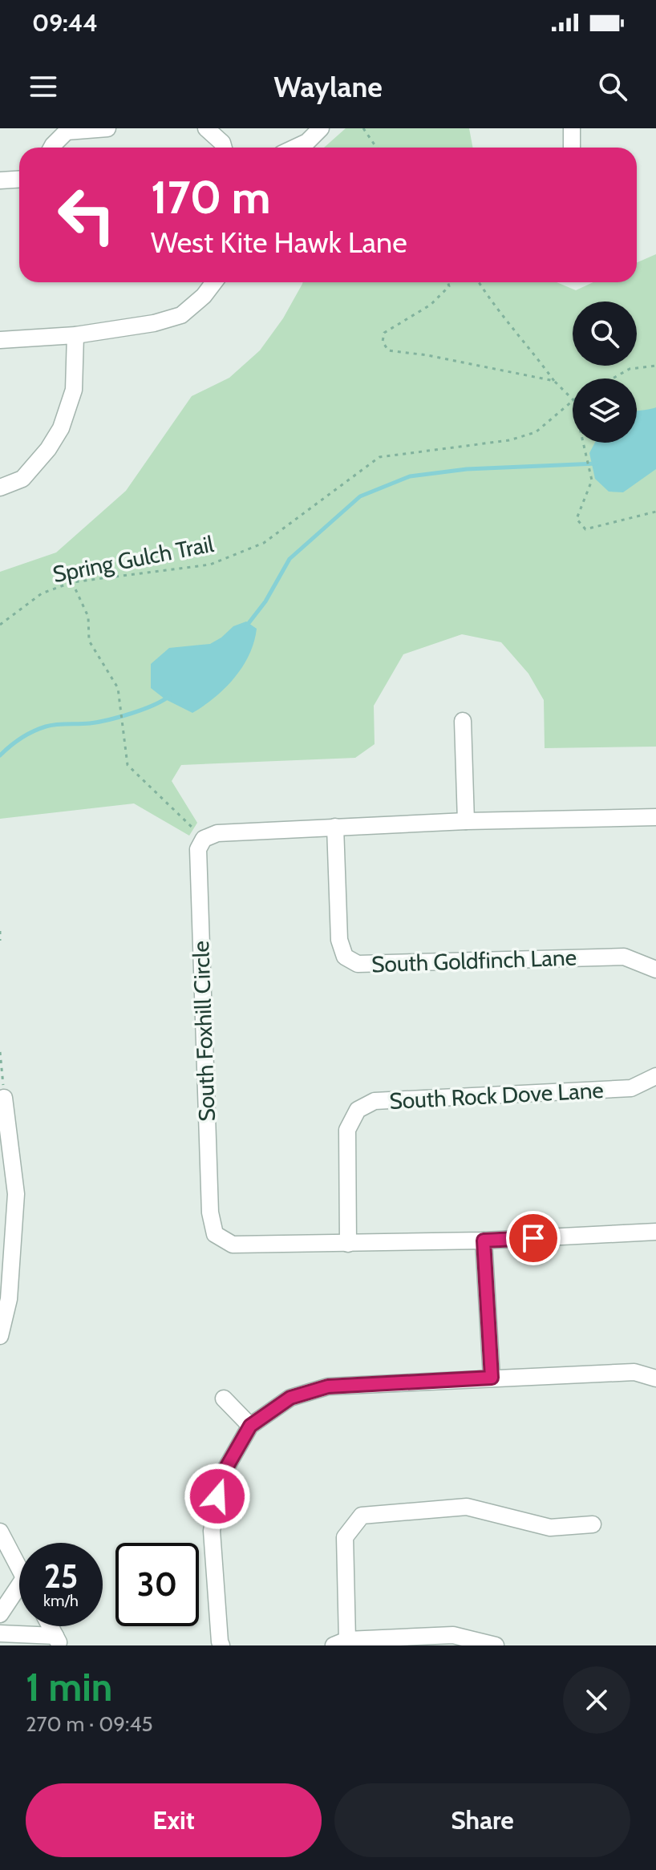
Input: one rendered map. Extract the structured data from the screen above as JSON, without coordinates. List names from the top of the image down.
{
  "streets": {
    "street": ["South Goldfinch Lane", "South Foxhill Circle", "South Rock Dove Lane"],
    "path": ["Spring Gulch Trail"]
  },
  "crossings": [
    ["South Foxhill Circle", "South Rock Dove Lane"]
  ],
  "page": {
    "status": "09:44",
    "header": "Waylane",
    "turn": ["170 m", "West Kite Hawk Lane"],
    "speed": "25 km/h",
    "limit": "30",
    "heading": ["1 min", "270 m · 09:45"],
    "buttons": ["Exit", "Share"]
  }
}
